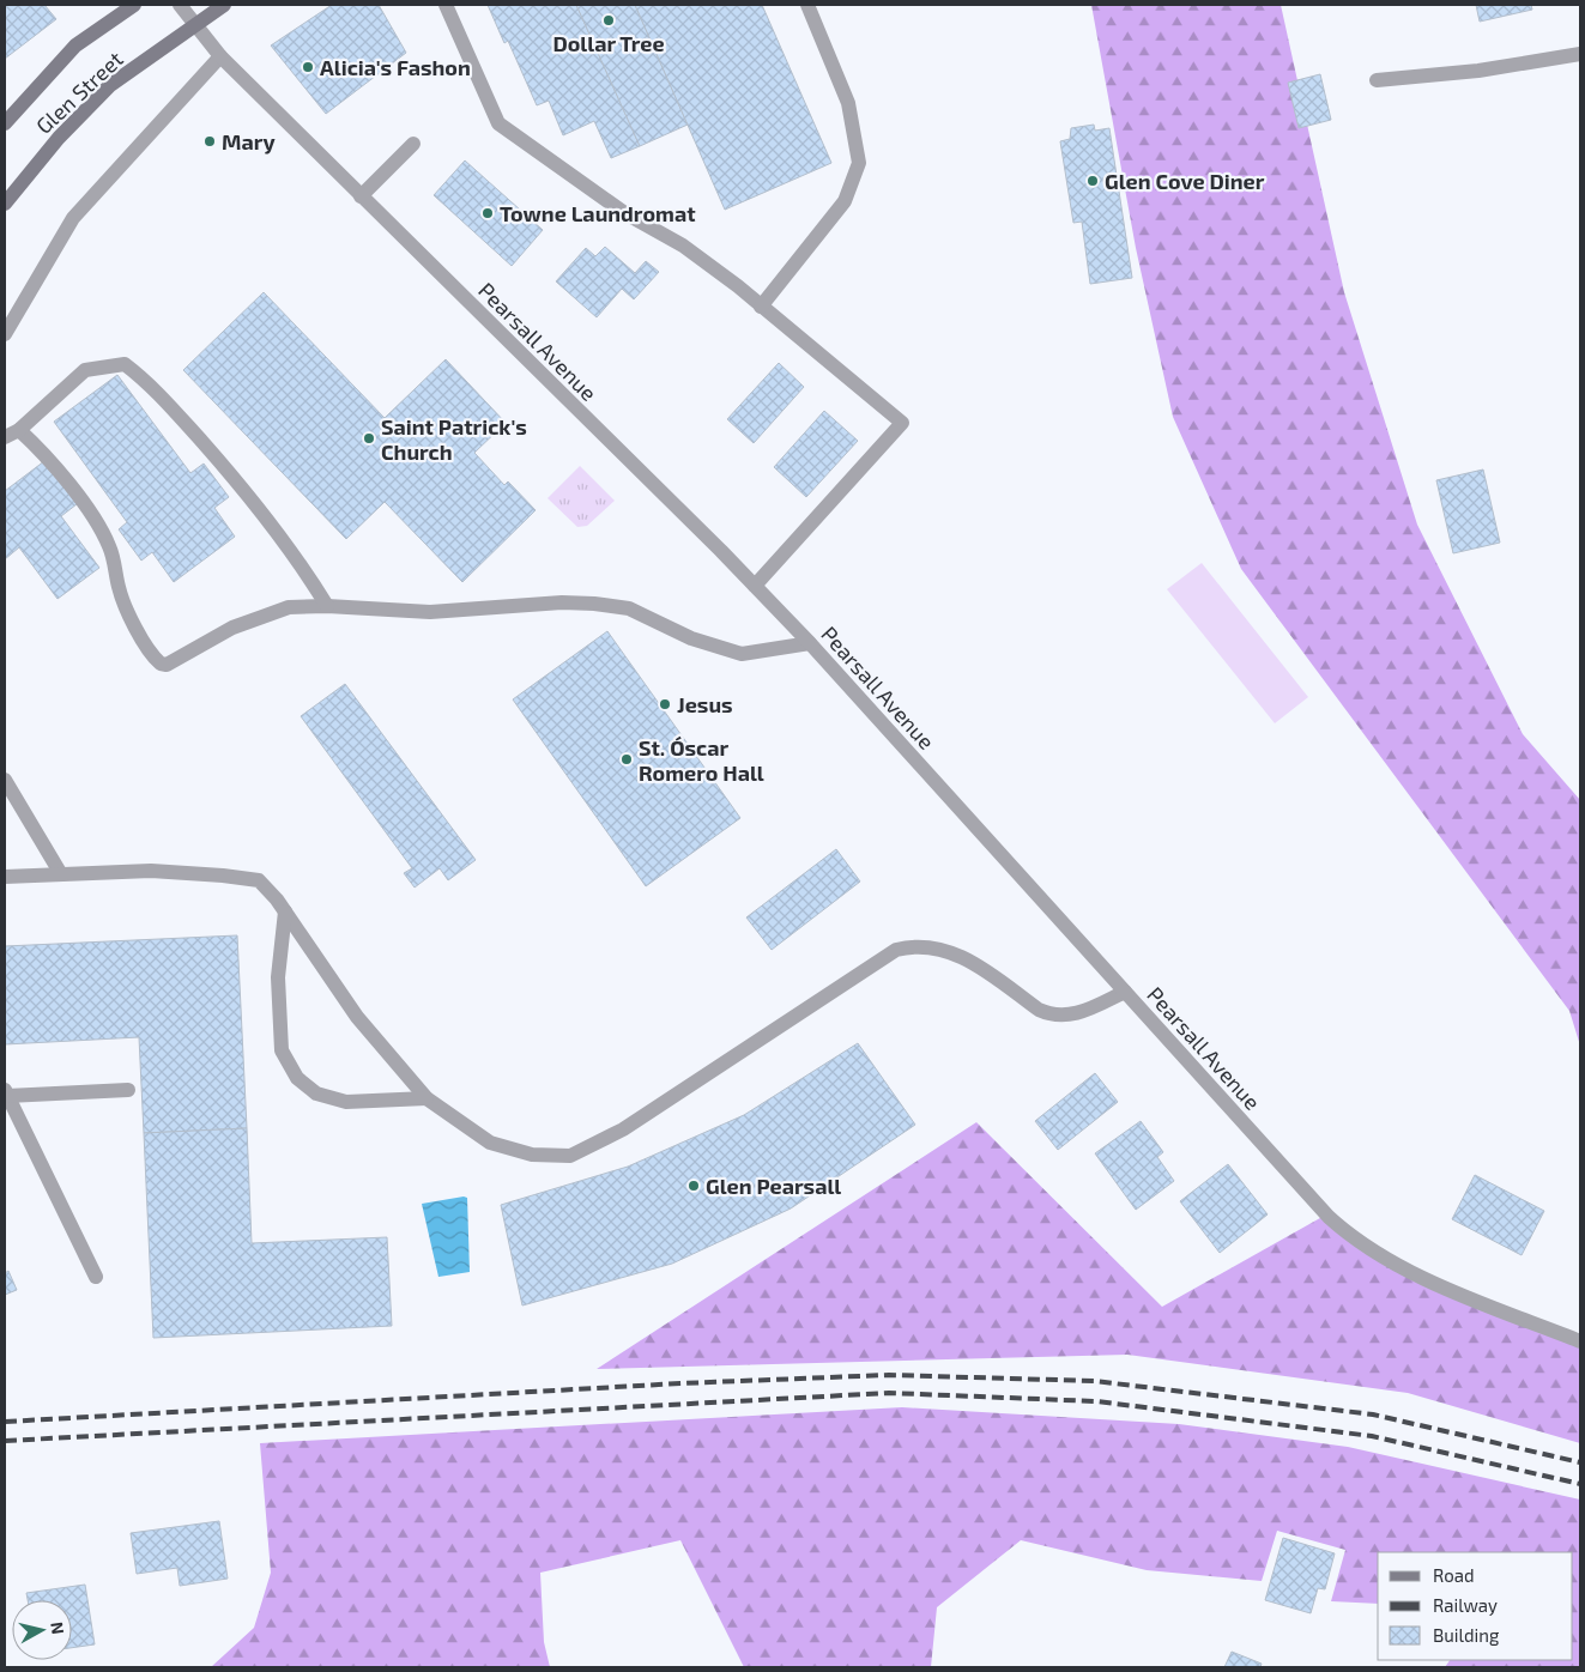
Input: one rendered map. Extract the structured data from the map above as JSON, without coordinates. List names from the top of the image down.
{
  "streets": {
    "main road": ["Glen Street"],
    "street": ["Pearsall Avenue"]
  },
  "crossings": [
    ["Glen Street", "Pearsall Avenue"]
  ],
  "places": [
    "Dollar Tree",
    "Alicia's Fashon",
    "Mary",
    "Glen Cove Diner",
    "Towne Laundromat",
    "Saint Patrick's Church",
    "Jesus",
    "St. Óscar Romero Hall",
    "Glen Pearsall"
  ],
  "legend": ["Road", "Railway", "Building"],
  "north": "right"
}
